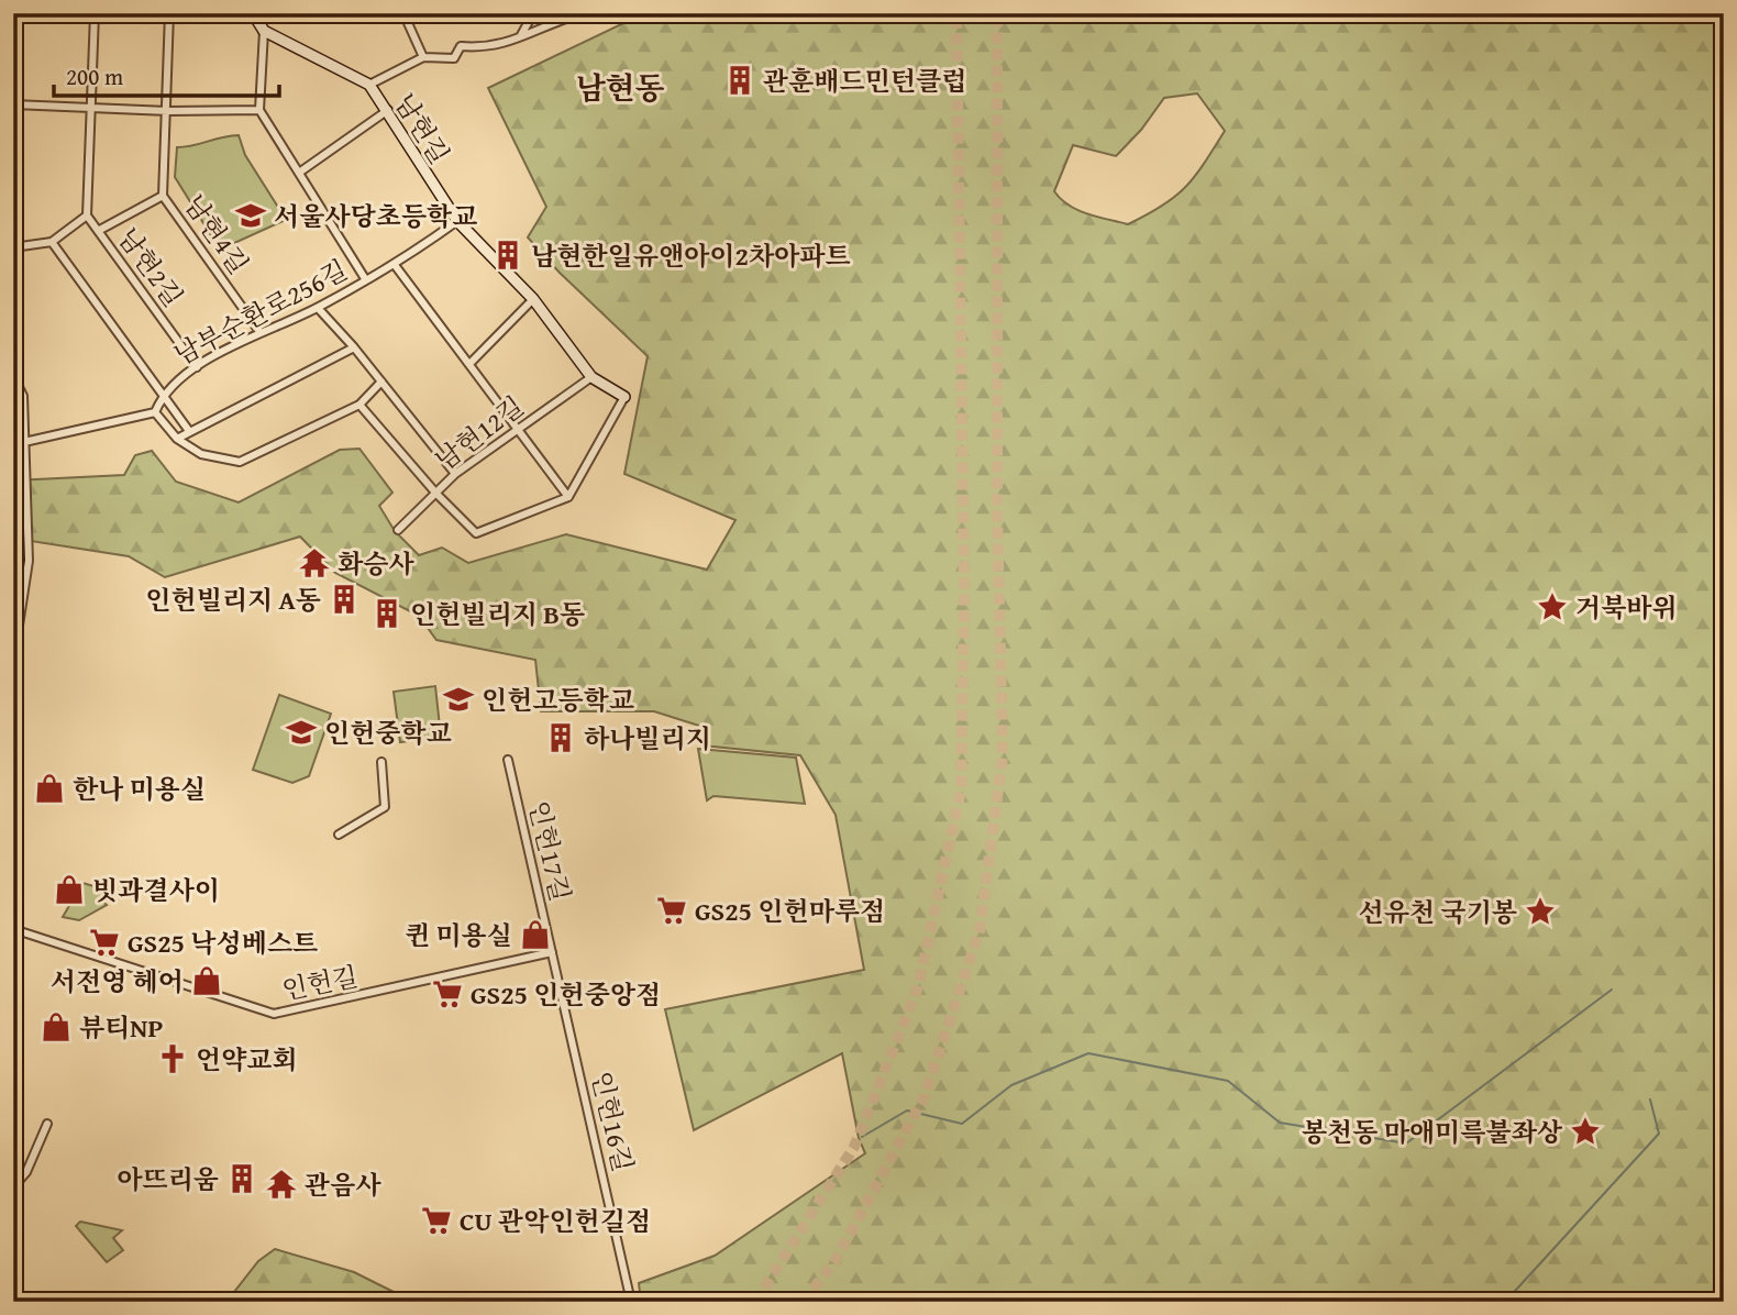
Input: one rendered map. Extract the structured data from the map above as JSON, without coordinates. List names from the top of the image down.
{
  "streets": {
    "street": [
      "남현길",
      "남현4길",
      "남현2길",
      "남부순환로256길",
      "남현12길",
      "인헌17길",
      "인헌길",
      "인헌16길"
    ]
  },
  "crossings": [
    ["남현길", "남부순환로256길"],
    ["남현길", "남현12길"],
    ["남현4길", "남현2길"],
    ["남현4길", "남부순환로256길"],
    ["남현2길", "남부순환로256길"],
    ["인헌17길", "인헌길"],
    ["인헌17길", "인헌16길"],
    ["인헌길", "인헌16길"]
  ],
  "districts": ["남현동"],
  "places": {
    "building": [
      "관훈배드민턴클럽",
      "남현한일유앤아이2차아파트",
      "인헌빌리지 A동",
      "인헌빌리지 B동",
      "하나빌리지",
      "아뜨리움"
    ],
    "school or university": ["서울사당초등학교", "인헌고등학교", "인헌중학교"],
    "temple": ["화승사", "관음사"],
    "place": ["거북바위", "선유천 국기봉", "봉천동 마애미륵불좌상"],
    "shop": [
      "한나 미용실",
      "빗과결사이",
      "퀸 미용실",
      "서전영 헤어",
      "뷰티NP"
    ],
    "supermarket": [
      "GS25 인헌마루점",
      "GS25 낙성베스트",
      "GS25 인헌중앙점",
      "CU 관악인헌길점"
    ],
    "church": ["언약교회"]
  },
  "scale_bar": "200 m"
}
